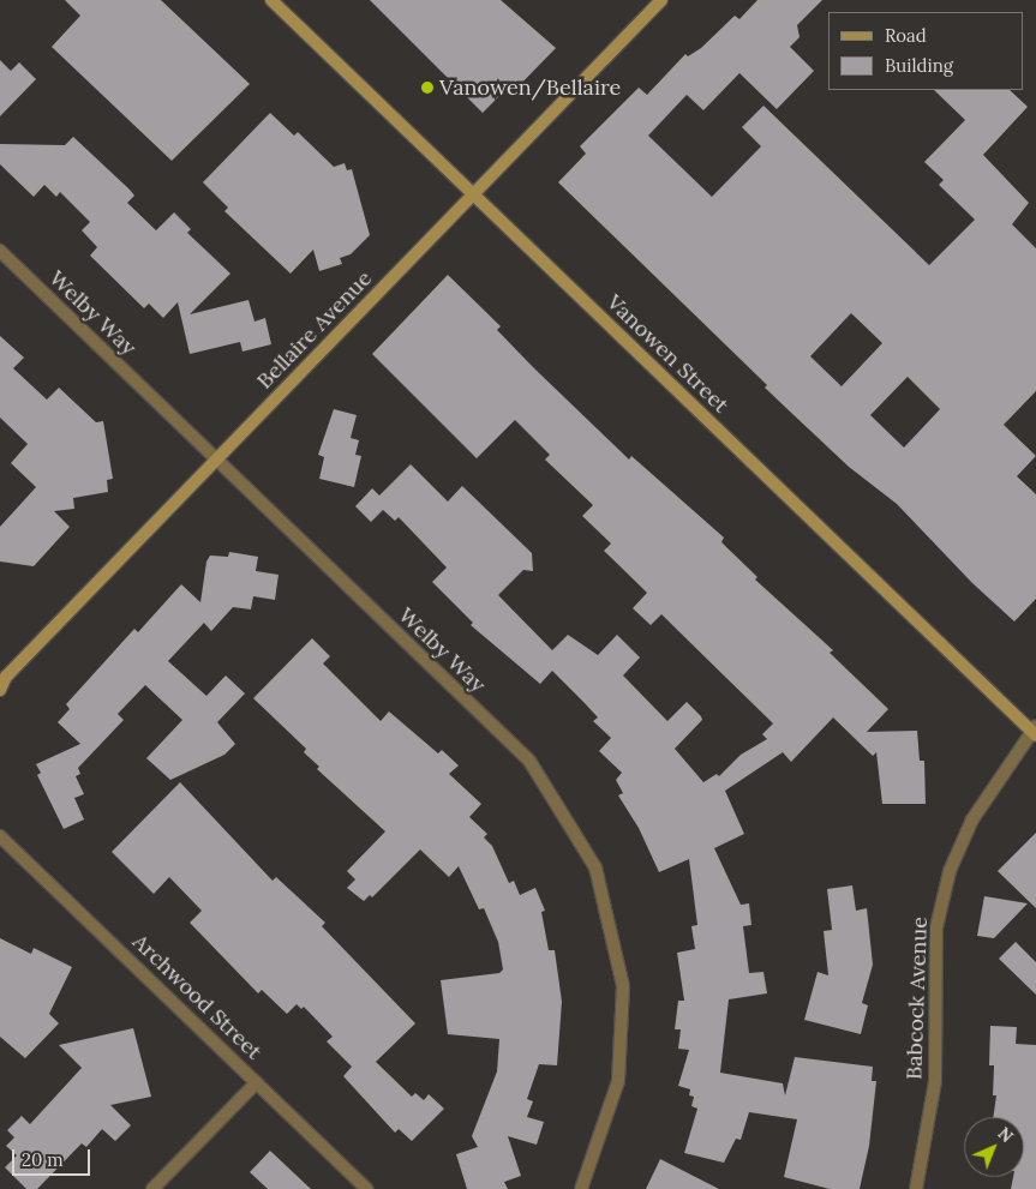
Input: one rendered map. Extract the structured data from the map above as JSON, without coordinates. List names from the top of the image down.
{
  "streets": {
    "main road": ["Bellaire Avenue", "Vanowen Street"],
    "street": ["Welby Way", "Archwood Street", "Babcock Avenue"]
  },
  "crossings": [
    ["Welby Way", "Bellaire Avenue"],
    ["Bellaire Avenue", "Vanowen Street"],
    ["Vanowen Street", "Babcock Avenue"]
  ],
  "places": ["Vanowen/Bellaire"],
  "legend": ["Road", "Building"],
  "scale_bar": "20 m",
  "north": "top right"
}
